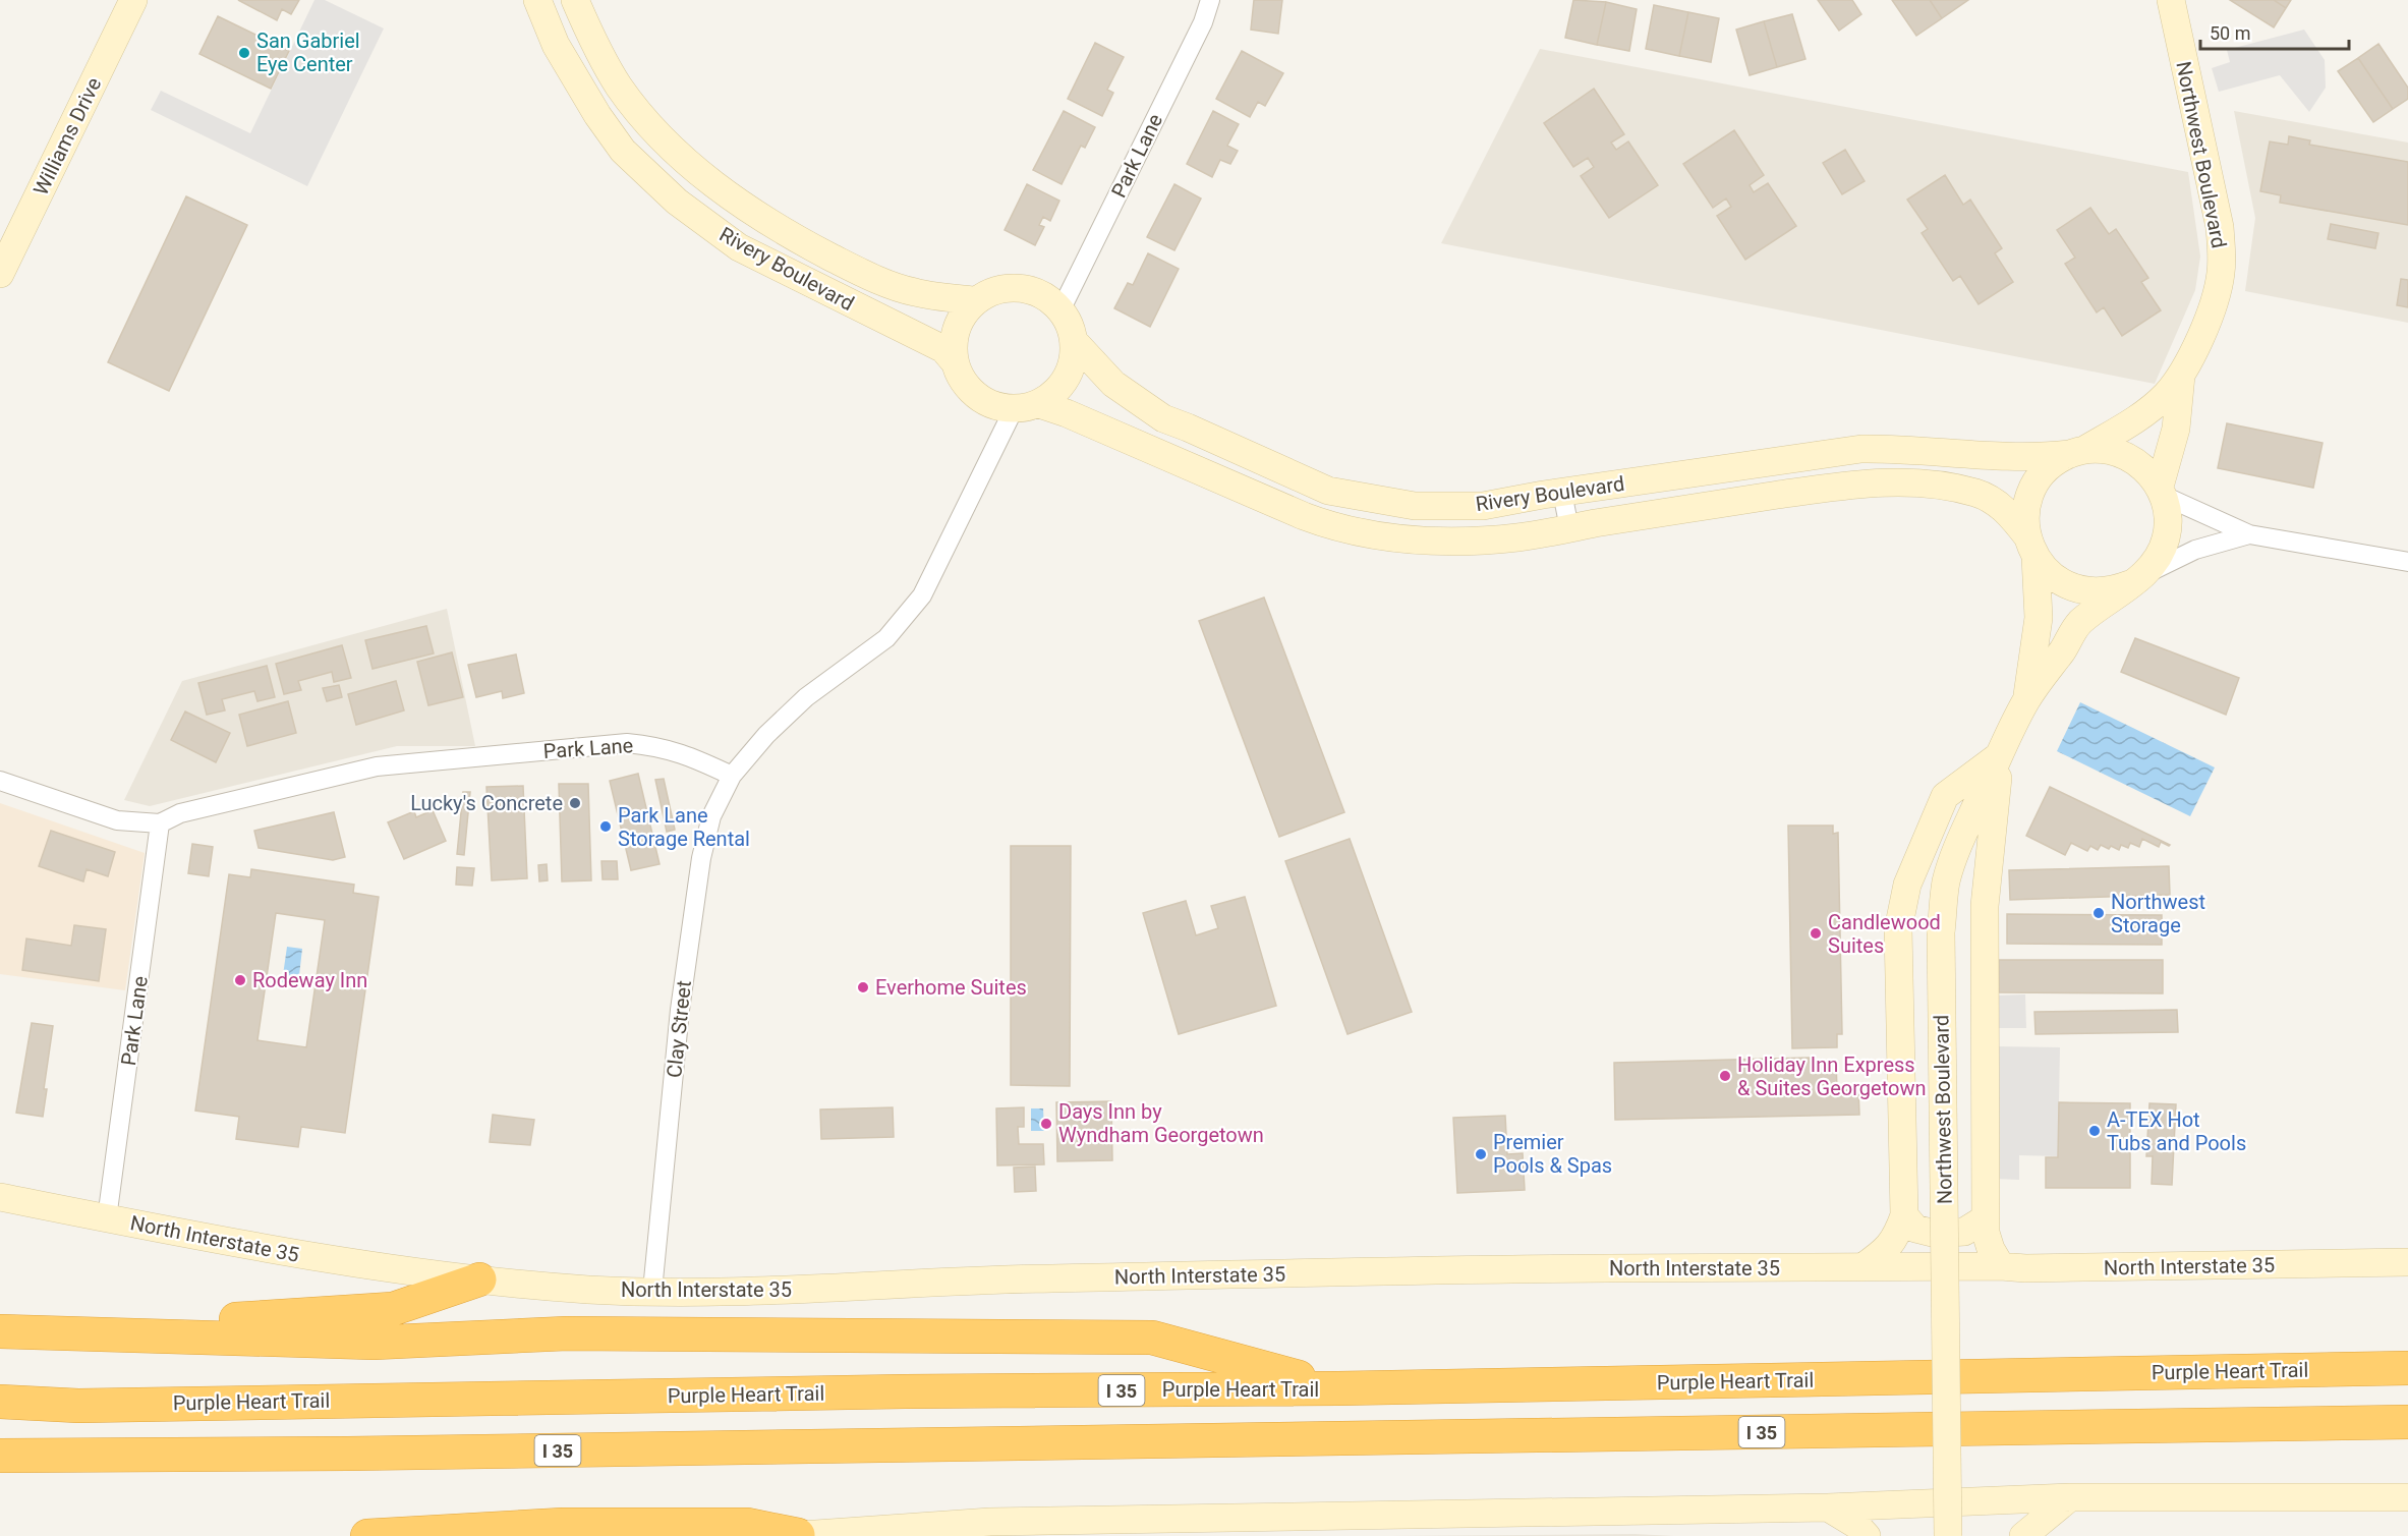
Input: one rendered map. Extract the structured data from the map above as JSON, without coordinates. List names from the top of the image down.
{
  "streets": {
    "highway": ["Purple Heart Trail", "I 35"],
    "street": [
      "Williams Drive",
      "Northwest Boulevard",
      "Park Lane",
      "Rivery Boulevard",
      "Clay Street",
      "North Interstate 35"
    ]
  },
  "crossings": [
    ["Northwest Boulevard", "Rivery Boulevard"],
    ["Park Lane", "Rivery Boulevard"],
    ["Park Lane", "Clay Street"],
    ["Park Lane", "North Interstate 35"],
    ["Clay Street", "North Interstate 35"]
  ],
  "places": [
    "San Gabriel Eye Center",
    "Lucky's Concrete",
    "Park Lane Storage Rental",
    "Northwest Storage",
    "Candlewood Suites",
    "Rodeway Inn",
    "Everhome Suites",
    "Holiday Inn Express & Suites Georgetown",
    "Days Inn by Wyndham Georgetown",
    "A-TEX Hot Tubs and Pools",
    "Premier Pools & Spas"
  ],
  "scale_bar": "50 m"
}
